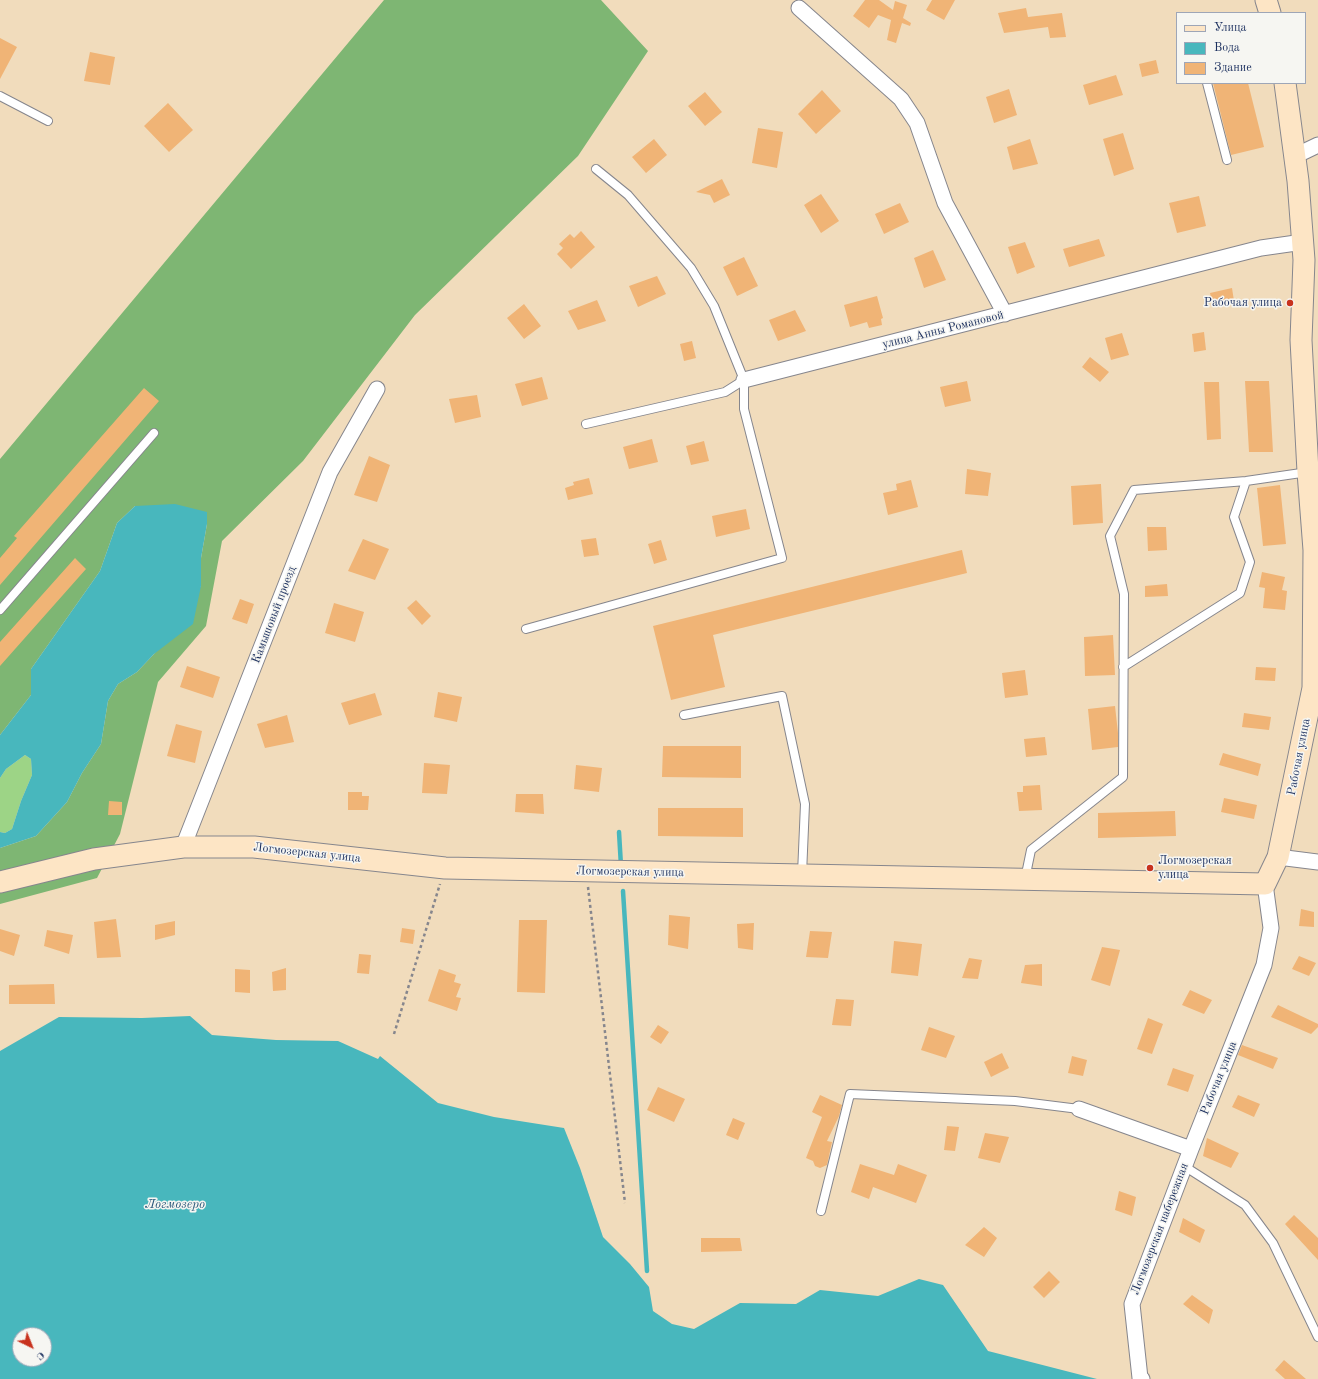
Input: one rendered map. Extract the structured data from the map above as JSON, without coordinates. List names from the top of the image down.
{
  "streets": {
    "street": [
      "улица Анны Романовой",
      "Камышовый проезд",
      "Рабочая улица",
      "Логмозерская улица",
      "Логмозерская набережная"
    ]
  },
  "crossings": [
    ["улица Анны Романовой", "Рабочая улица"],
    ["Камышовый проезд", "Логмозерская улица"],
    ["Рабочая улица", "Логмозерская улица"],
    ["Рабочая улица", "Логмозерская набережная"]
  ],
  "water": ["Логмозеро"],
  "places": ["Рабочая улица", "Логмозерская улица"],
  "legend": ["Улица", "Вода", "Здание"],
  "north": "bottom right"
}
